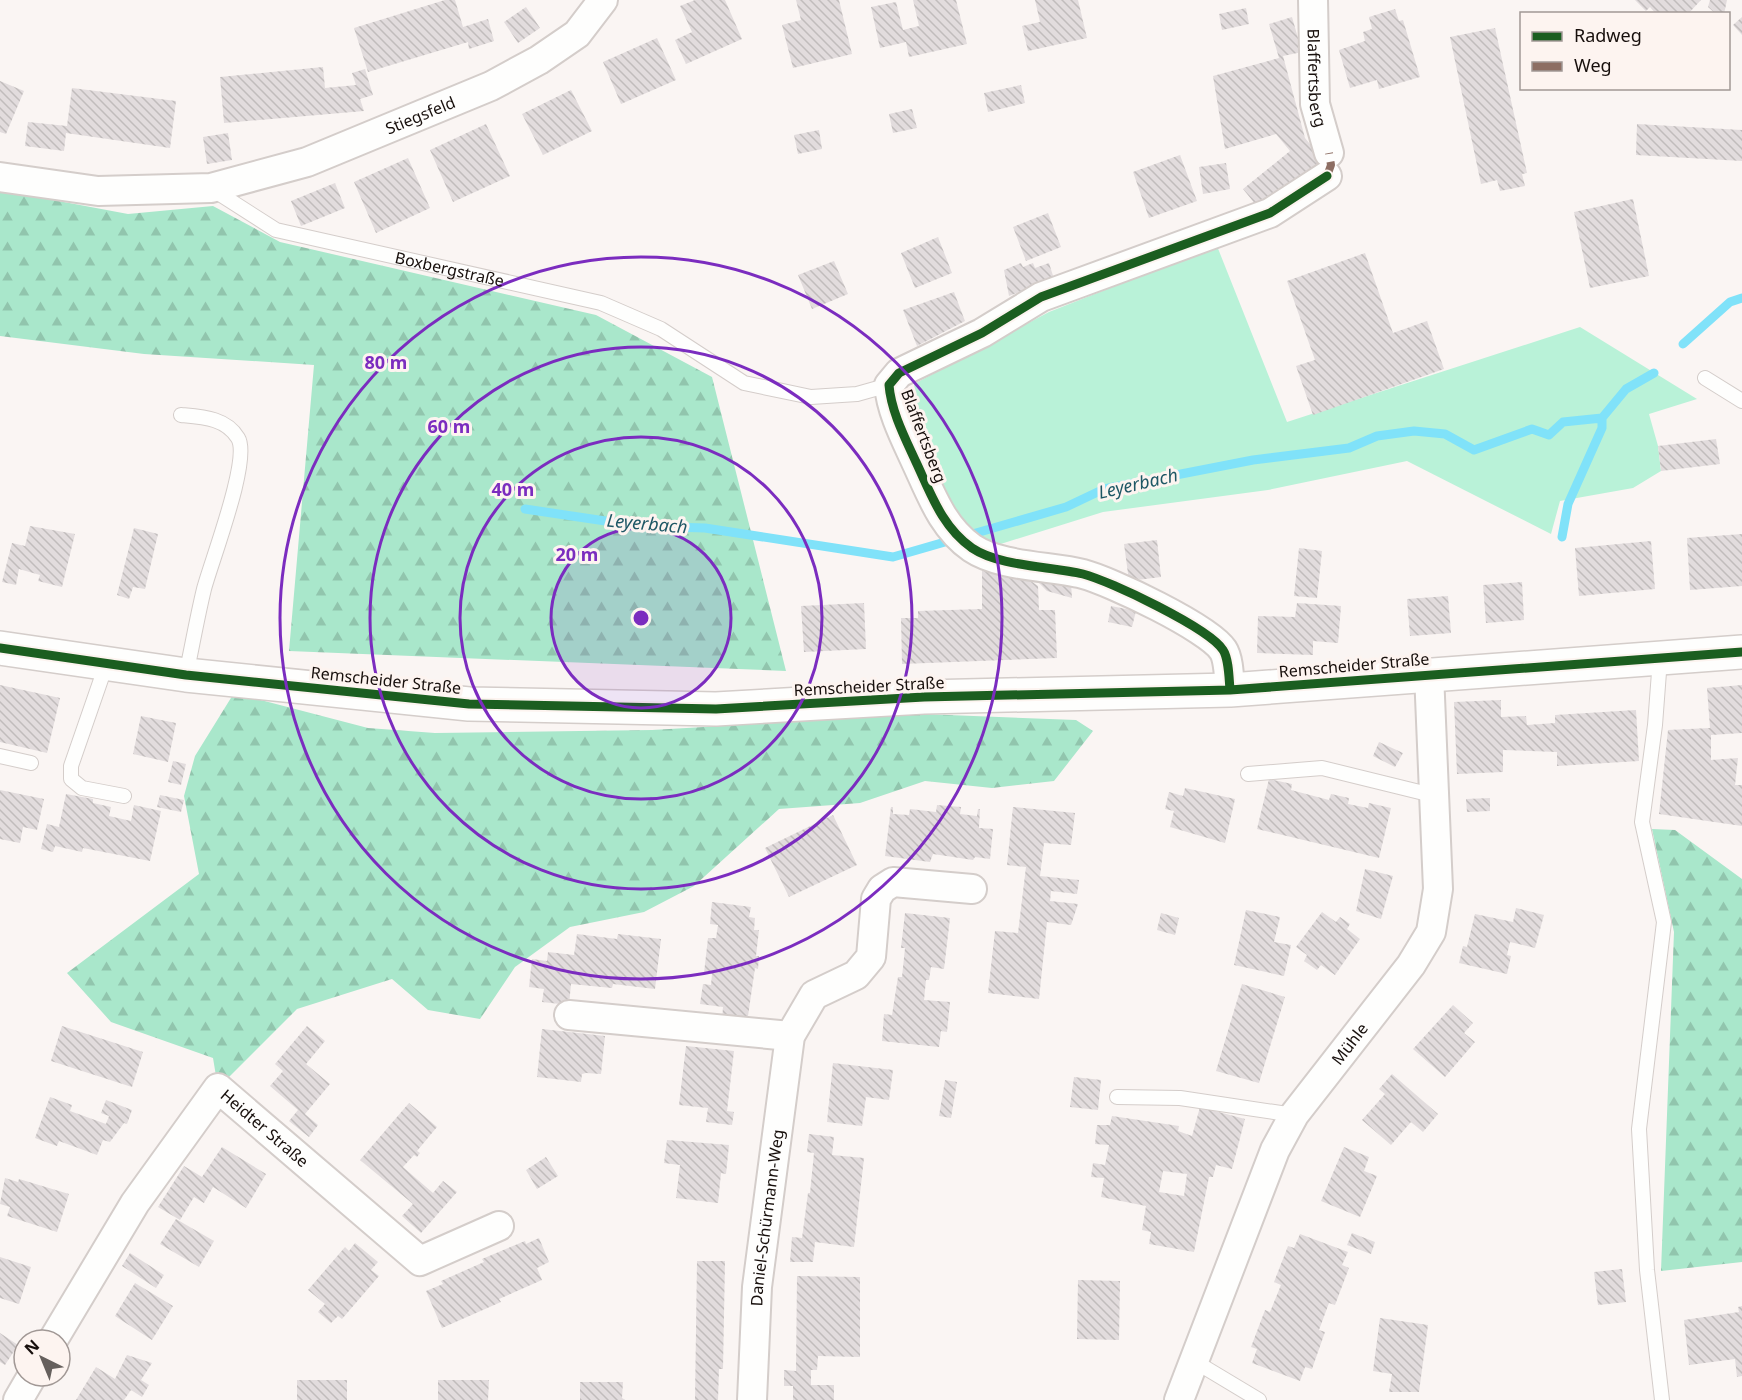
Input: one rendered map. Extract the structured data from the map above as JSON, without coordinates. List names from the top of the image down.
{
  "streets": {
    "main road": ["Remscheider Straße"],
    "street": [
      "Blaffertsberg",
      "Stiegsfeld",
      "Mühle",
      "Heidter Straße",
      "Daniel-Schürmann-Weg"
    ],
    "lane": ["Boxbergstraße"]
  },
  "crossings": [
    ["Blaffertsberg", "Boxbergstraße"],
    ["Blaffertsberg", "Remscheider Straße"],
    ["Stiegsfeld", "Boxbergstraße"],
    ["Remscheider Straße", "Mühle"]
  ],
  "water": ["Leyerbach"],
  "legend": ["Radweg", "Weg"],
  "north": "top left",
  "rings": [
    "80 m",
    "60 m",
    "40 m",
    "20 m"
  ]
}
